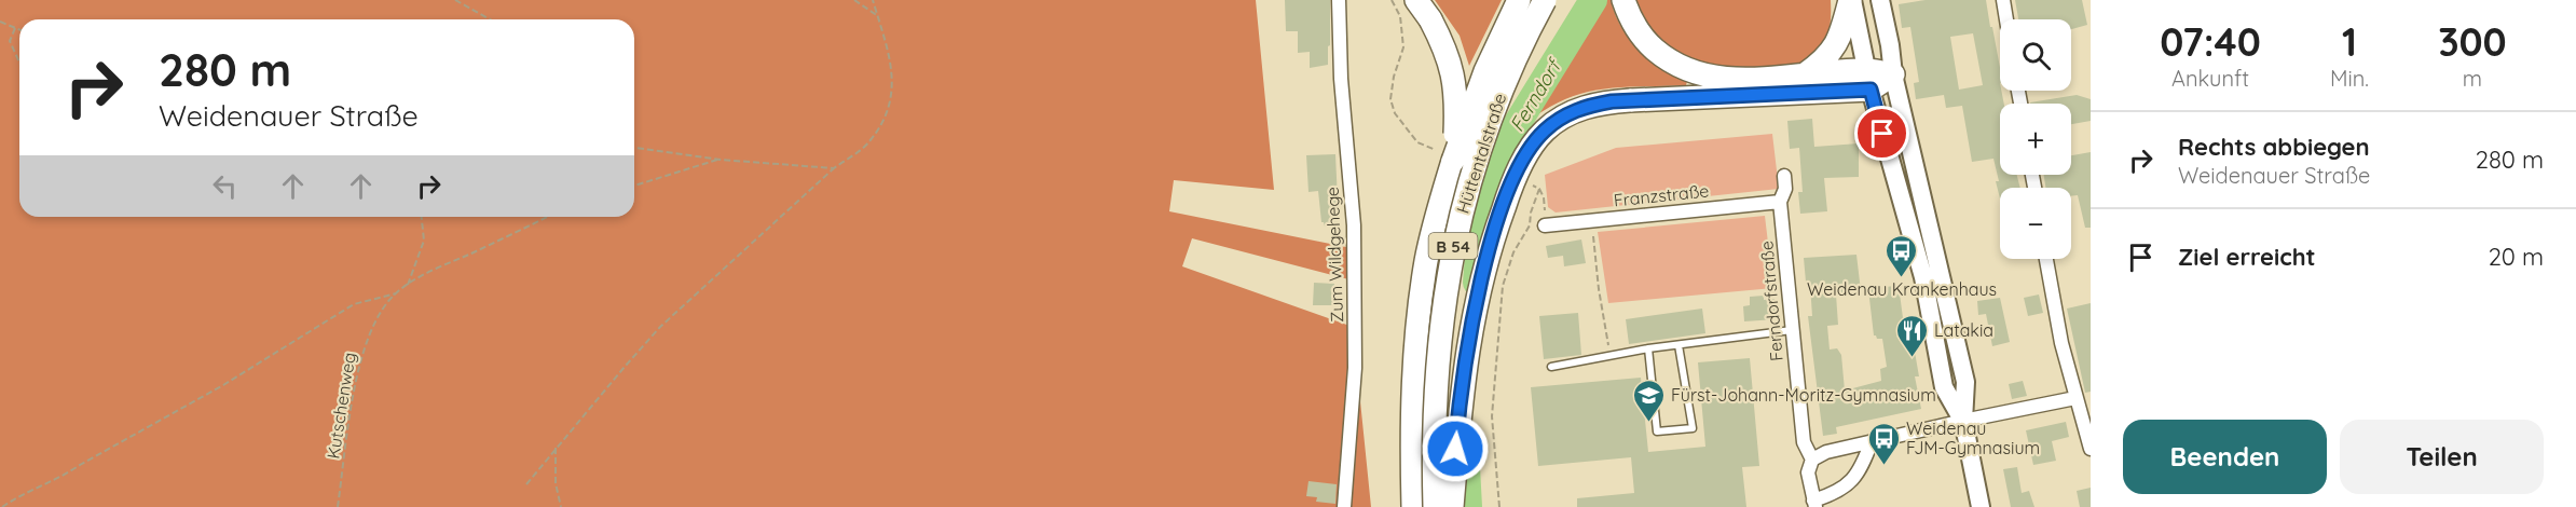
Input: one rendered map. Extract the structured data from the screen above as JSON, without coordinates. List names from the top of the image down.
{
  "streets": {
    "highway": ["Hüttentalstraße", "B 54"],
    "street": ["Franzstraße", "Zum Wildgehege", "Ferndorfstraße"],
    "path": ["Kutschenweg"]
  },
  "crossings": [
    ["Franzstraße", "Ferndorfstraße"]
  ],
  "water": ["Ferndorf"],
  "places": {
    "bus stop": ["Weidenau Krankenhaus", "Weidenau FJM-Gymnasium"],
    "restaurant": ["Latakia"],
    "school or university": ["Fürst-Johann-Moritz-Gymnasium"]
  },
  "page": {
    "eta": [
      "07:40",
      "Ankunft",
      "1",
      "Min.",
      "300",
      "m"
    ],
    "map_buttons": ["+", "−"],
    "turn": ["280 m", "Weidenauer Straße"],
    "list": [
      {
        "name": "Rechts abbiegen",
        "note": "Weidenauer Straße",
        "value": "280 m"
      },
      {
        "name": "Ziel erreicht",
        "value": "20 m"
      }
    ],
    "buttons": ["Beenden", "Teilen"]
  }
}
